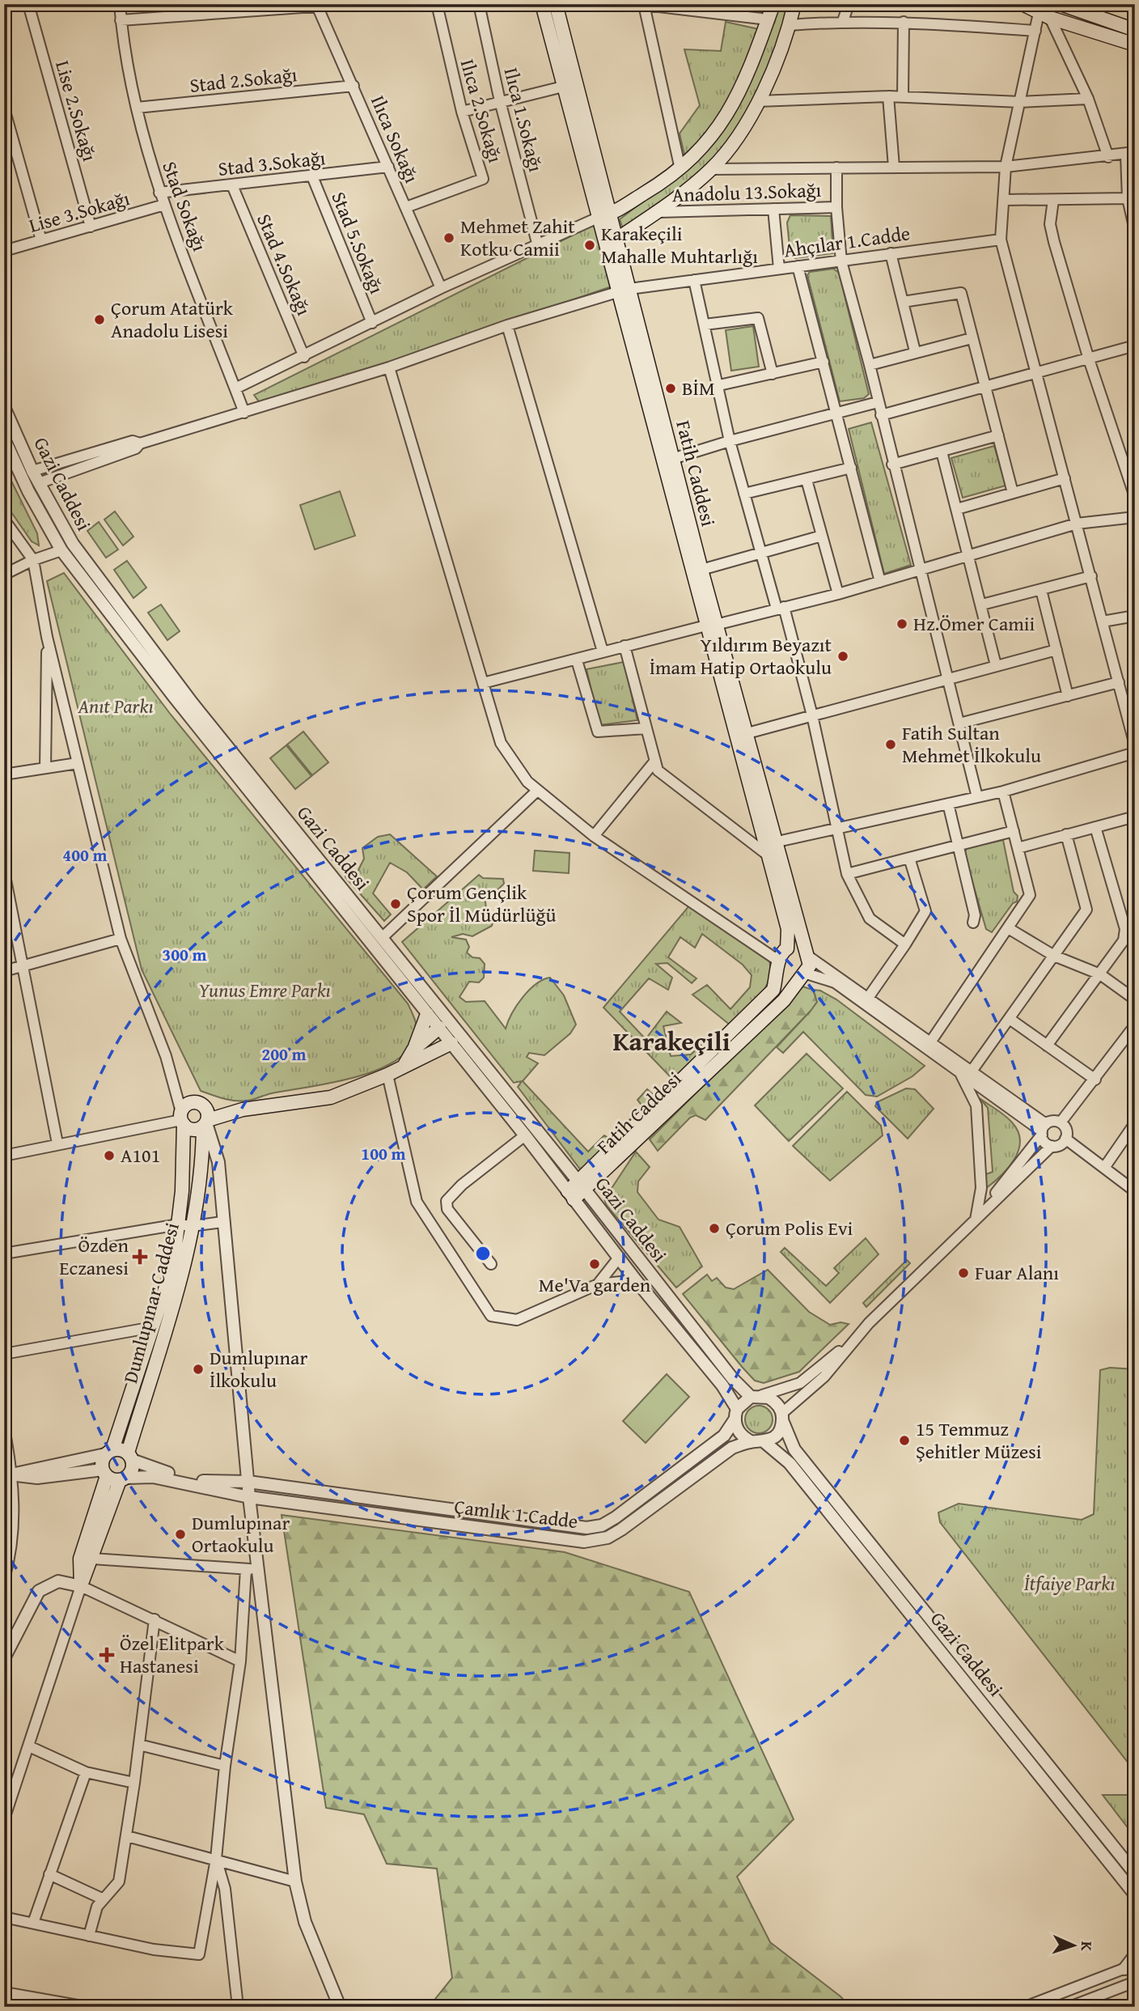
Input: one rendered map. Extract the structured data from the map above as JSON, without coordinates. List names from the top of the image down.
{
  "streets": {
    "main road": ["Fatih Caddesi", "Dumlupınar Caddesi"],
    "street": [
      "Stad 2.Sokağı",
      "Lise 2.Sokağı",
      "Ilıca 2.Sokağı",
      "Ilıca 1.Sokağı",
      "Ilıca Sokağı",
      "Stad 3.Sokağı",
      "Anadolu 13.Sokağı",
      "Stad Sokağı",
      "Lise 3.Sokağı",
      "Ahçılar 1.Cadde",
      "Stad 5.Sokağı",
      "Stad 4.Sokağı",
      "Gazi Caddesi",
      "Çamlık 1.Cadde"
    ]
  },
  "crossings": [
    ["Stad 2.Sokağı", "Ilıca Sokağı"],
    ["Stad 2.Sokağı", "Stad Sokağı"],
    ["Lise 2.Sokağı", "Lise 3.Sokağı"],
    ["Ilıca 2.Sokağı", "Ilıca Sokağı"],
    ["Ilıca Sokağı", "Stad 3.Sokağı"],
    ["Stad 3.Sokağı", "Stad Sokağı"],
    ["Stad 3.Sokağı", "Stad 5.Sokağı"],
    ["Stad 3.Sokağı", "Stad 4.Sokağı"],
    ["Stad Sokağı", "Lise 3.Sokağı"],
    ["Stad Sokağı", "Ahçılar 1.Cadde"],
    ["Ahçılar 1.Cadde", "Fatih Caddesi"],
    ["Fatih Caddesi", "Gazi Caddesi"],
    ["Gazi Caddesi", "Çamlık 1.Cadde"],
    ["Dumlupınar Caddesi", "Çamlık 1.Cadde"]
  ],
  "districts": ["Karakeçili"],
  "parks": ["Anıt Parkı", "Yunus Emre Parkı", "İtfaiye Parkı"],
  "places": {
    "other": [
      "Mehmet Zahit Kotku Camii",
      "Karakeçili Mahalle Muhtarlığı",
      "Çorum Atatürk Anadolu Lisesi",
      "BİM",
      "Hz.Ömer Camii",
      "Yıldırım Beyazıt İmam Hatip Ortaokulu",
      "Fatih Sultan Mehmet İlkokulu",
      "Çorum Gençlik Spor İl Müdürlüğü",
      "A101",
      "Çorum Polis Evi",
      "Me'Va garden",
      "Fuar Alanı",
      "Dumlupınar İlkokulu",
      "15 Temmuz Şehitler Müzesi",
      "Dumlupınar Ortaokulu"
    ],
    "health": ["Özden Eczanesi", "Özel Elitpark Hastanesi"]
  },
  "north": "right",
  "rings": [
    "400 m",
    "300 m",
    "200 m",
    "100 m"
  ]
}
